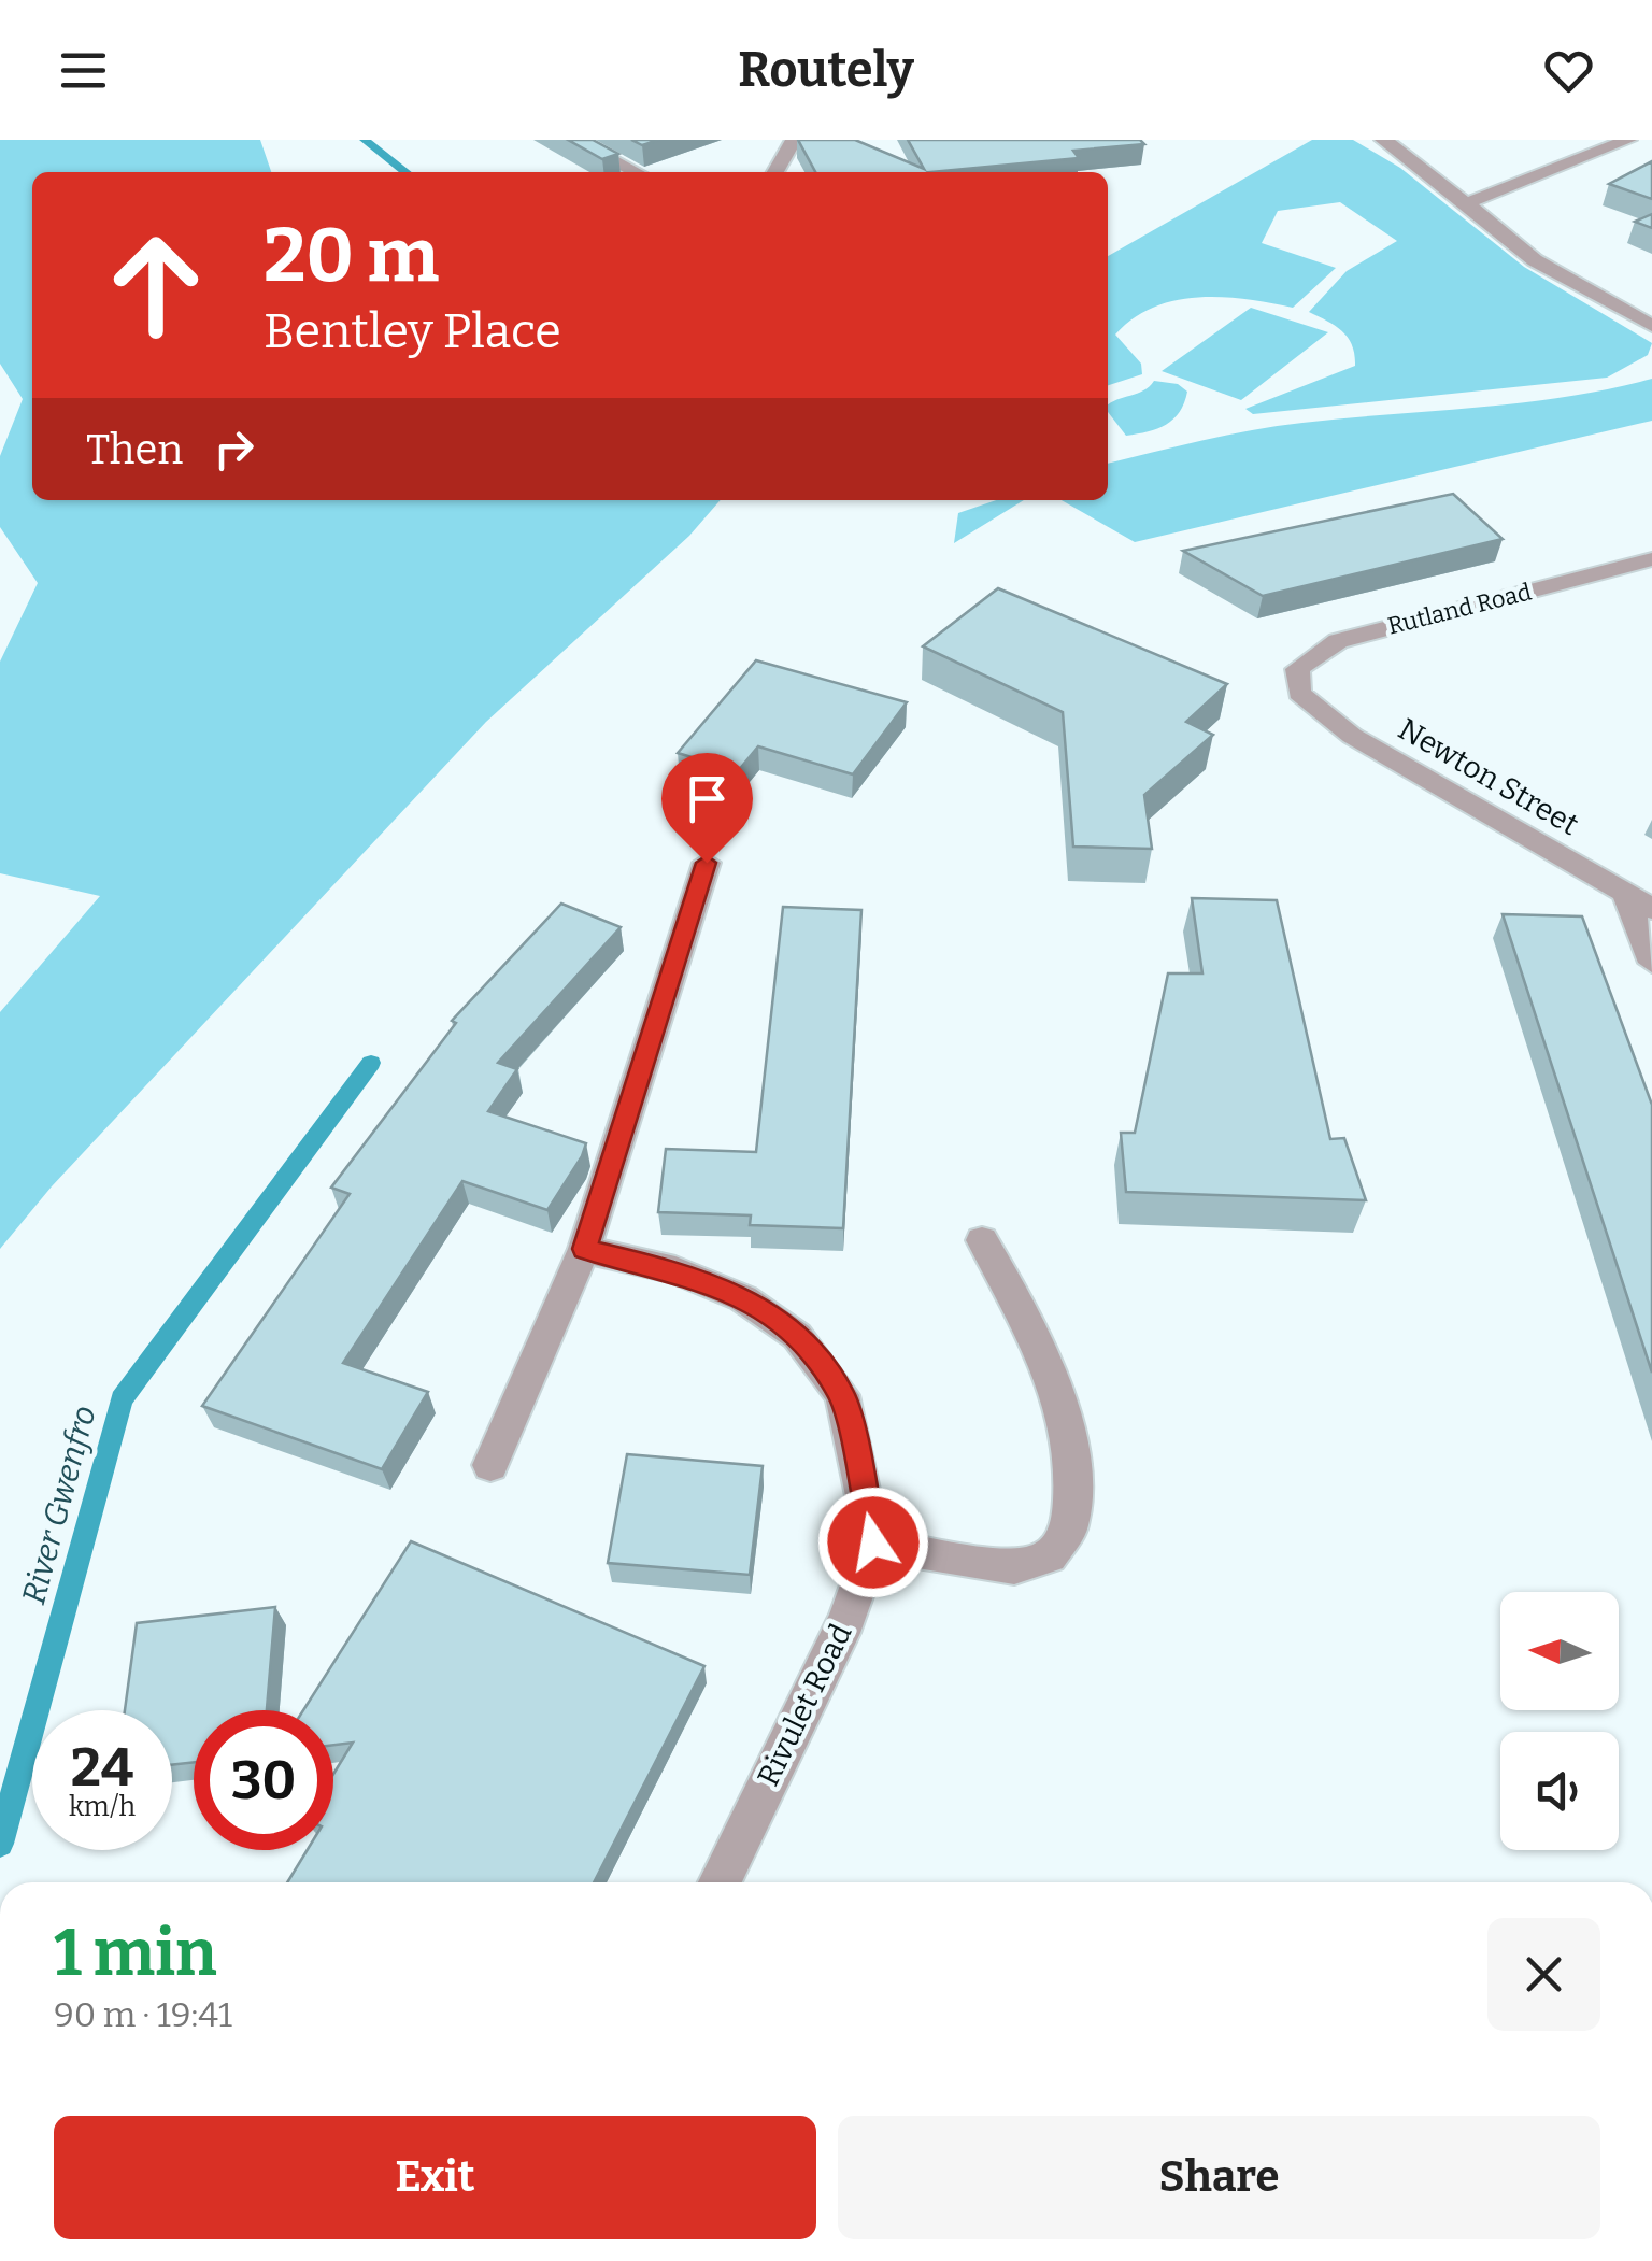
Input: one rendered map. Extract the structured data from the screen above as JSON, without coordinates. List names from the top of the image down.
{
  "streets": {
    "street": ["Rutland Road", "Newton Street", "Rivulet Road"]
  },
  "crossings": [
    ["Rutland Road", "Newton Street"]
  ],
  "water": ["River Gwenfro"],
  "north": "left",
  "page": {
    "header": "Routely",
    "turn": ["20 m", "Bentley Place"],
    "then": "Then",
    "speed": "24 km/h",
    "limit": "30",
    "heading": ["1 min", "90 m · 19:41"],
    "buttons": ["Exit", "Share"]
  }
}
